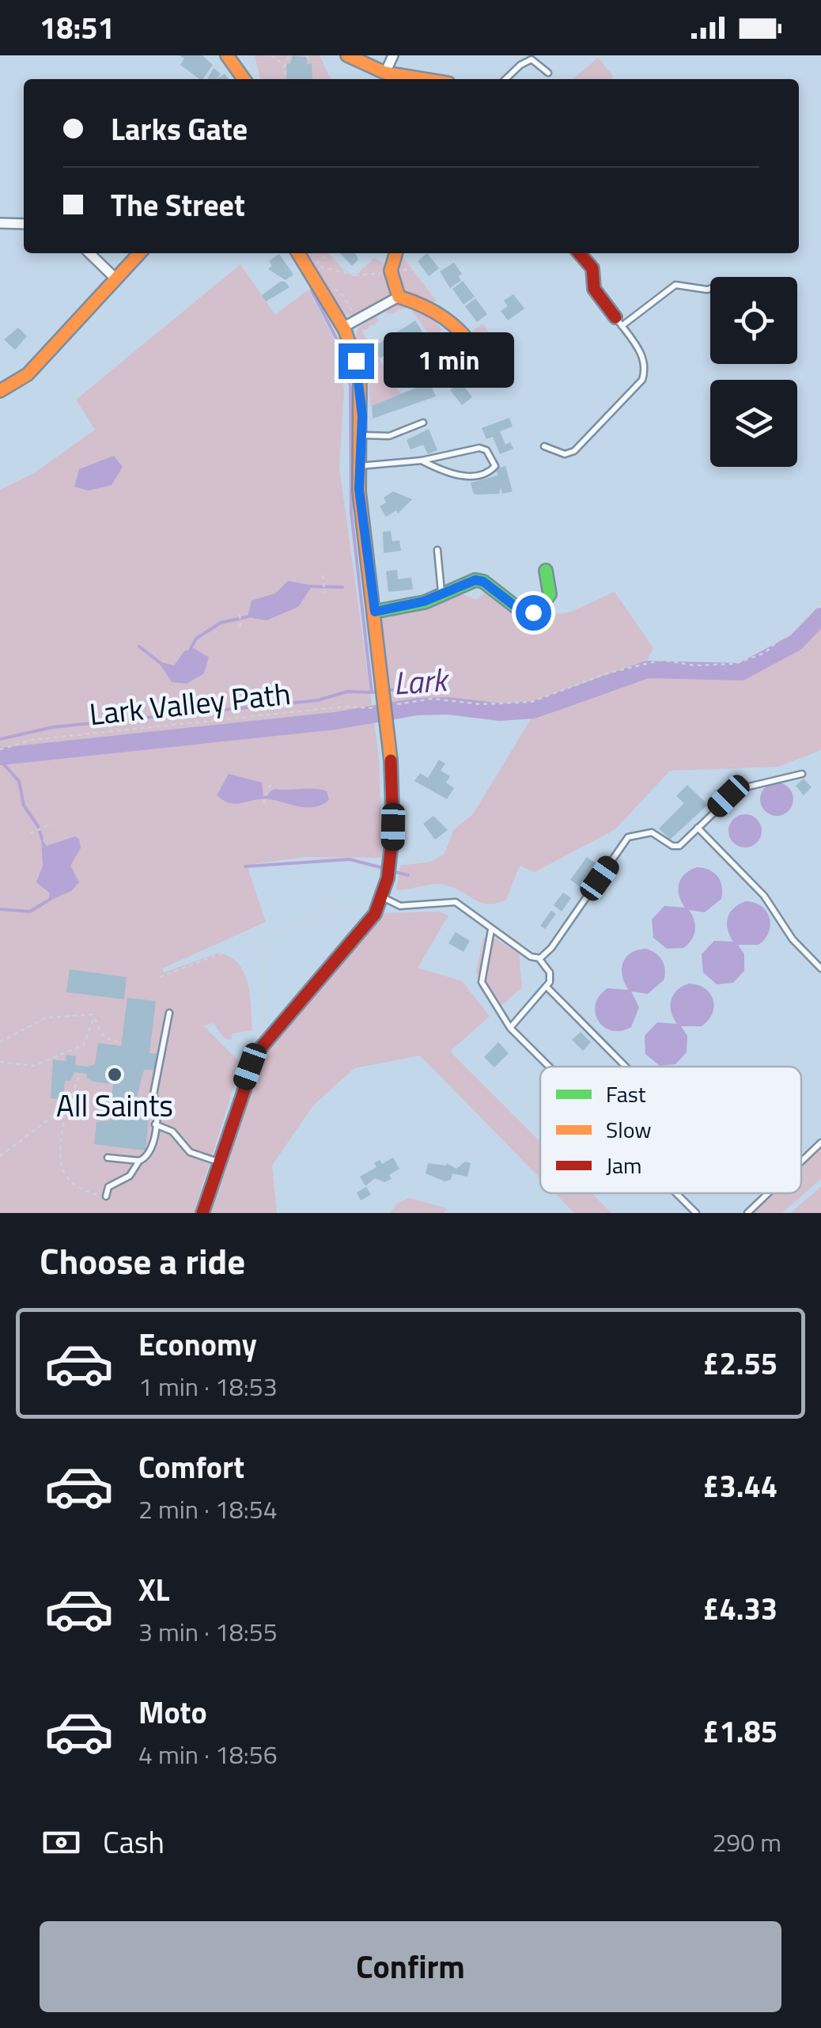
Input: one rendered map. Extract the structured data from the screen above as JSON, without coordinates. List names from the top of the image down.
{
  "streets": {
    "path": ["Lark Valley Path"]
  },
  "water": ["Lark"],
  "places": ["All Saints"],
  "legend": ["Fast", "Slow", "Jam"],
  "page": {
    "status": "18:51",
    "banner": ["Larks Gate", "The Street"],
    "bubble": "1 min",
    "heading": "Choose a ride",
    "list": [
      {
        "name": "Economy",
        "note": "1 min · 18:53",
        "value": "£2.55"
      },
      {
        "name": "Comfort",
        "note": "2 min · 18:54",
        "value": "£3.44"
      },
      {
        "name": "XL",
        "note": "3 min · 18:55",
        "value": "£4.33"
      },
      {
        "name": "Moto",
        "note": "4 min · 18:56",
        "value": "£1.85"
      }
    ],
    "pay": ["Cash", "290 m"],
    "buttons": "Confirm"
  }
}
